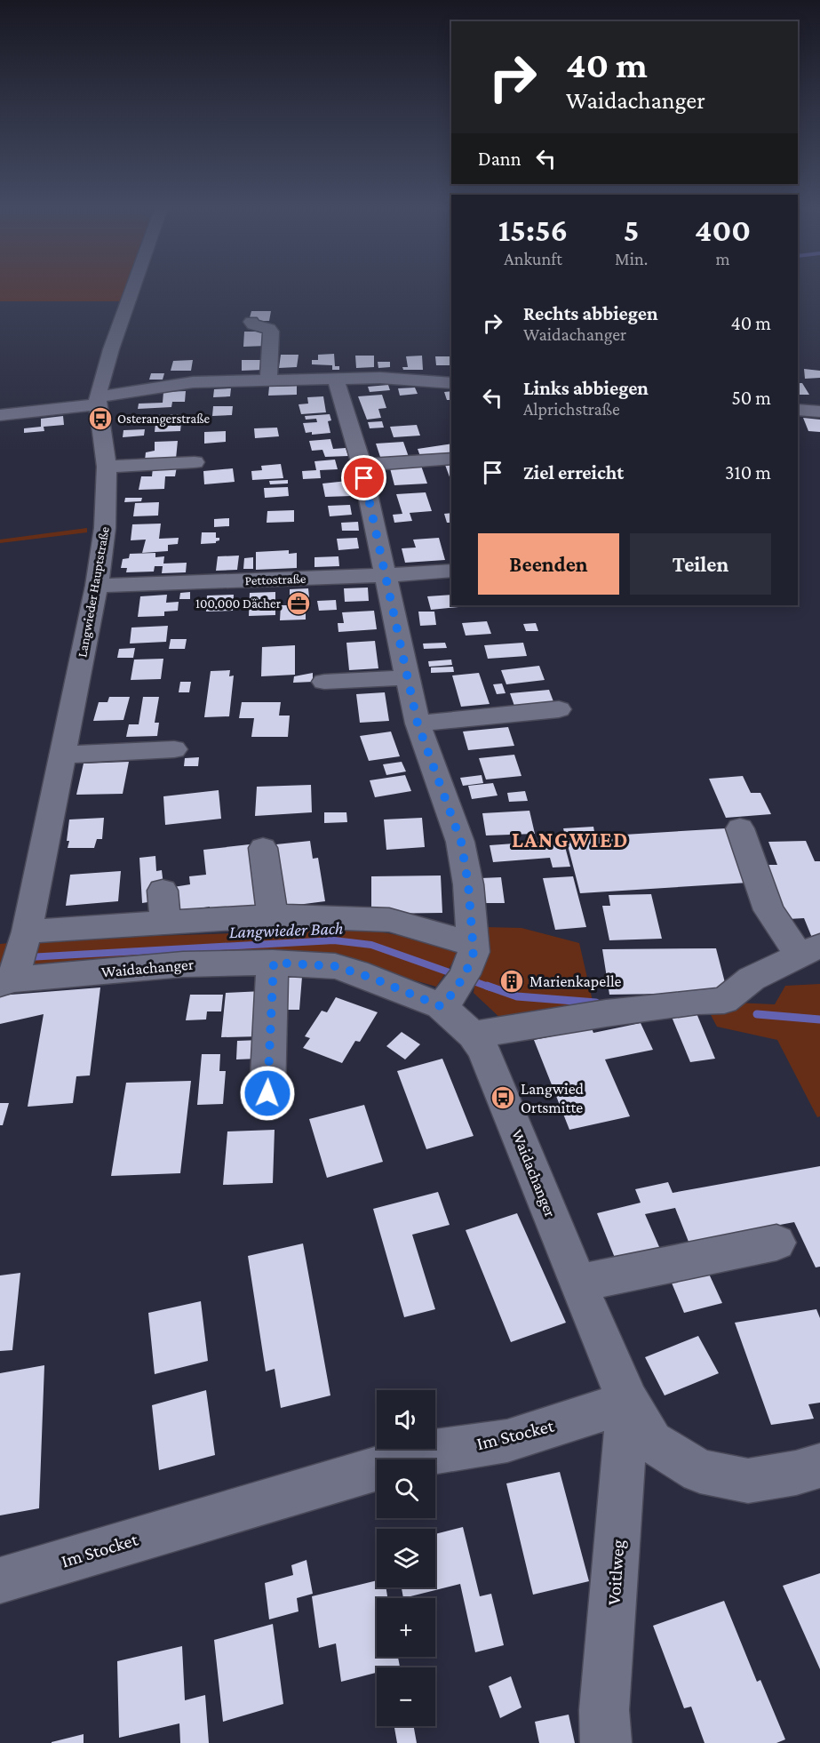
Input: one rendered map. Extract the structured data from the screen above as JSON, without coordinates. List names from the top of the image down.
{
  "streets": {
    "street": [
      "Pettostraße",
      "Langwieder Hauptstraße",
      "Waidachanger",
      "Im Stocket",
      "Voitlweg"
    ]
  },
  "crossings": [
    ["Pettostraße", "Langwieder Hauptstraße"],
    ["Langwieder Hauptstraße", "Waidachanger"],
    ["Waidachanger", "Im Stocket"],
    ["Waidachanger", "Voitlweg"],
    ["Im Stocket", "Voitlweg"]
  ],
  "districts": ["LANGWIED"],
  "water": ["Langwieder Bach"],
  "places": {
    "bus stop": ["Osterangerstraße", "Langwied Ortsmitte"],
    "office": ["100.000 Dächer"],
    "building": ["Marienkapelle"]
  },
  "page": {
    "turn": ["40 m", "Waidachanger"],
    "then": "Dann",
    "eta": [
      "15:56",
      "Ankunft",
      "5",
      "Min.",
      "400",
      "m"
    ],
    "list": [
      {
        "name": "Rechts abbiegen",
        "note": "Waidachanger",
        "value": "40 m"
      },
      {
        "name": "Links abbiegen",
        "note": "Alprichstraße",
        "value": "50 m"
      },
      {
        "name": "Ziel erreicht",
        "value": "310 m"
      }
    ],
    "buttons": ["Beenden", "Teilen"],
    "map_buttons": ["+", "−"]
  }
}
